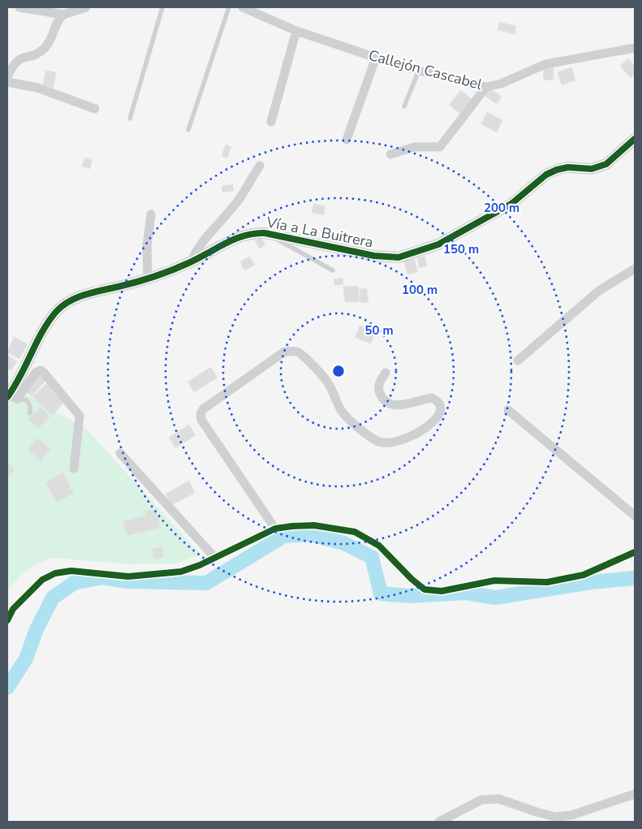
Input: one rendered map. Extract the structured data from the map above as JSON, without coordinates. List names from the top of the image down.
{
  "streets": {
    "street": ["Callejón Cascabel", "Vía a La Buitrera"]
  },
  "rings": [
    "200 m",
    "150 m",
    "100 m",
    "50 m"
  ]
}
